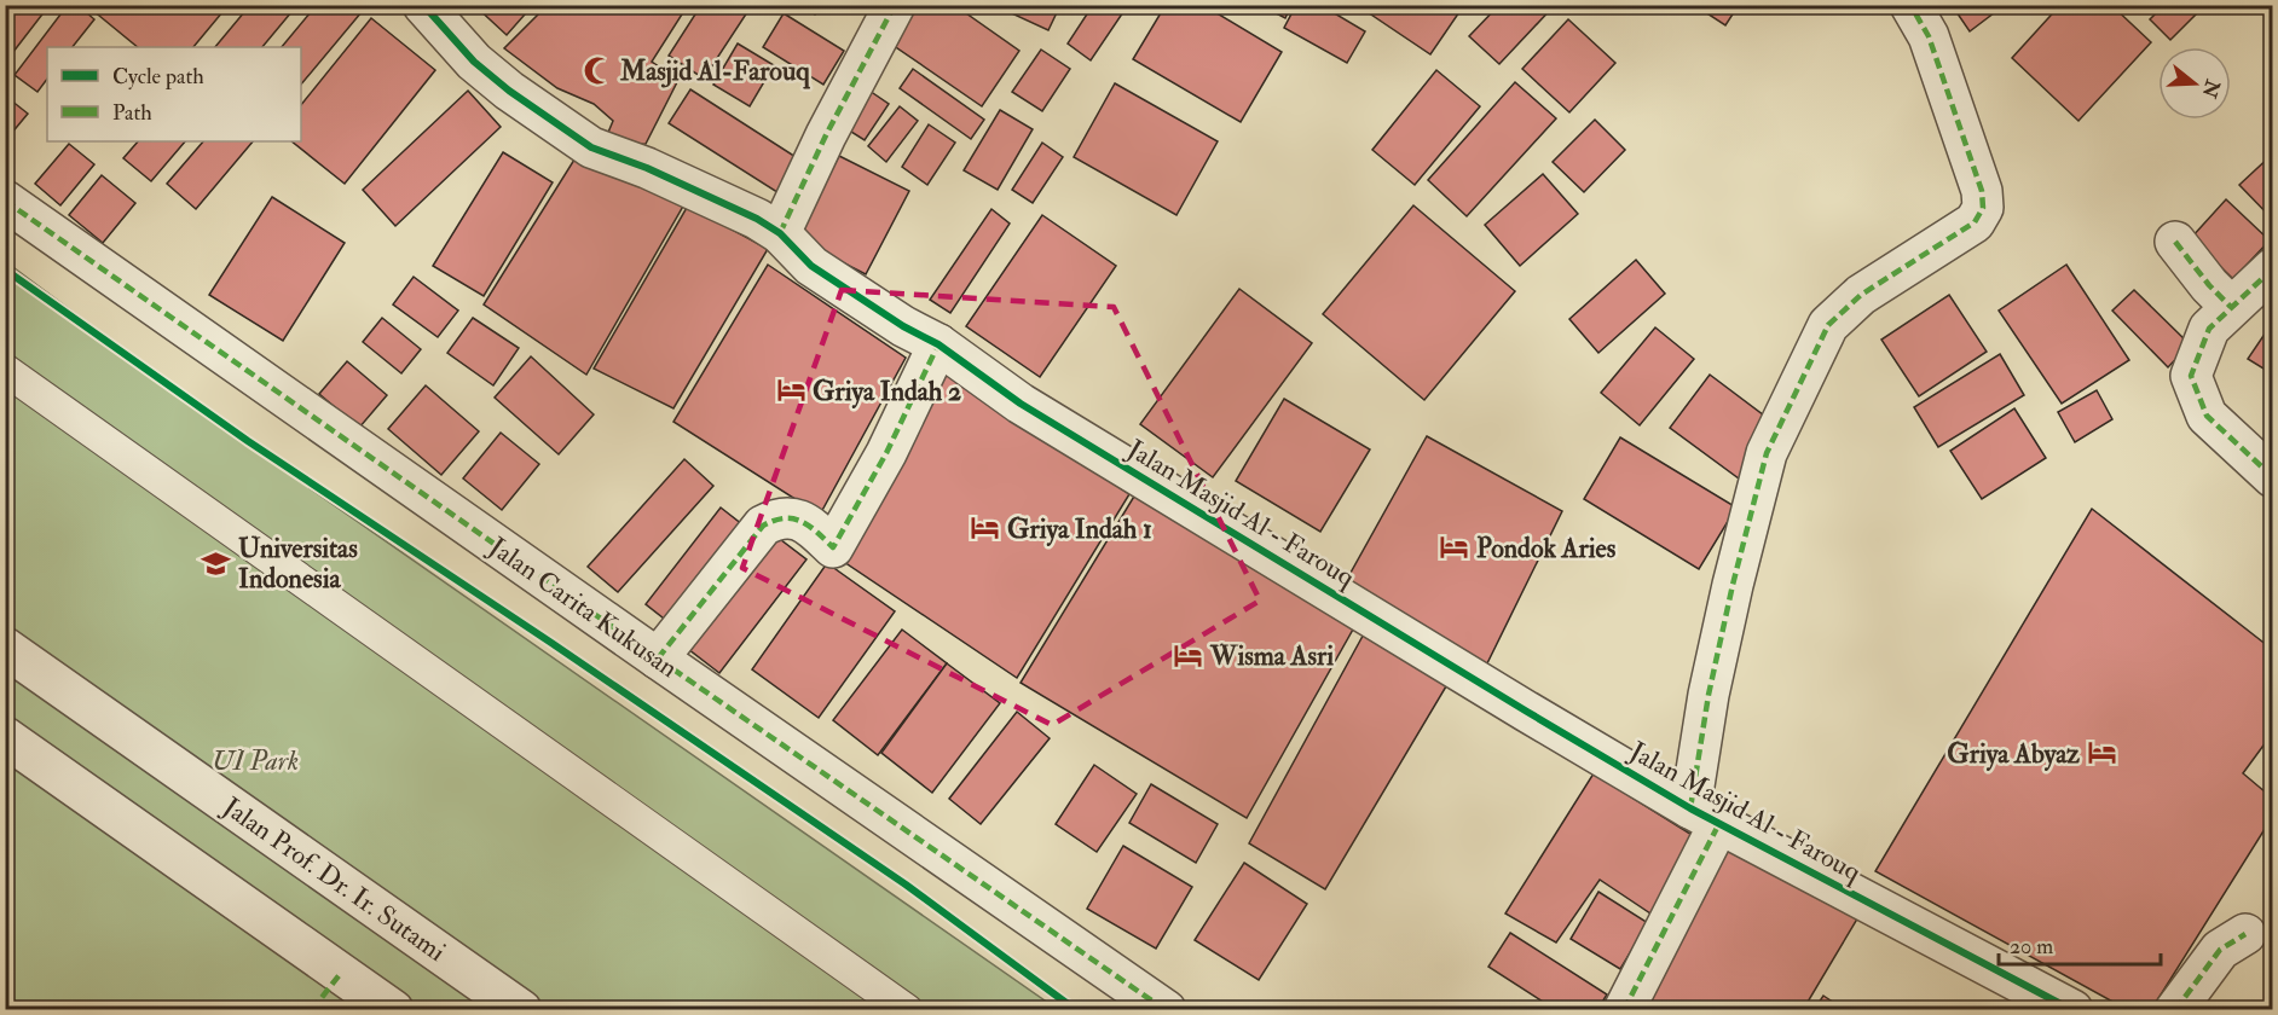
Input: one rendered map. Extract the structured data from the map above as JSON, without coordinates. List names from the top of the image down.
{
  "streets": {
    "street": ["Jalan Masjid Al - Farouq", "Jalan Carita Kukusan", "Jalan Prof. Dr. Ir. Sutami"]
  },
  "parks": ["UI Park"],
  "places": {
    "mosque": ["Masjid Al-Farouq"],
    "hotel": [
      "Griya Indah 2",
      "Griya Indah 1",
      "Pondok Aries",
      "Wisma Asri",
      "Griya Abyaz"
    ],
    "school or university": ["Universitas Indonesia"]
  },
  "legend": ["Cycle path", "Path"],
  "scale_bar": "20 m",
  "north": "right"
}
